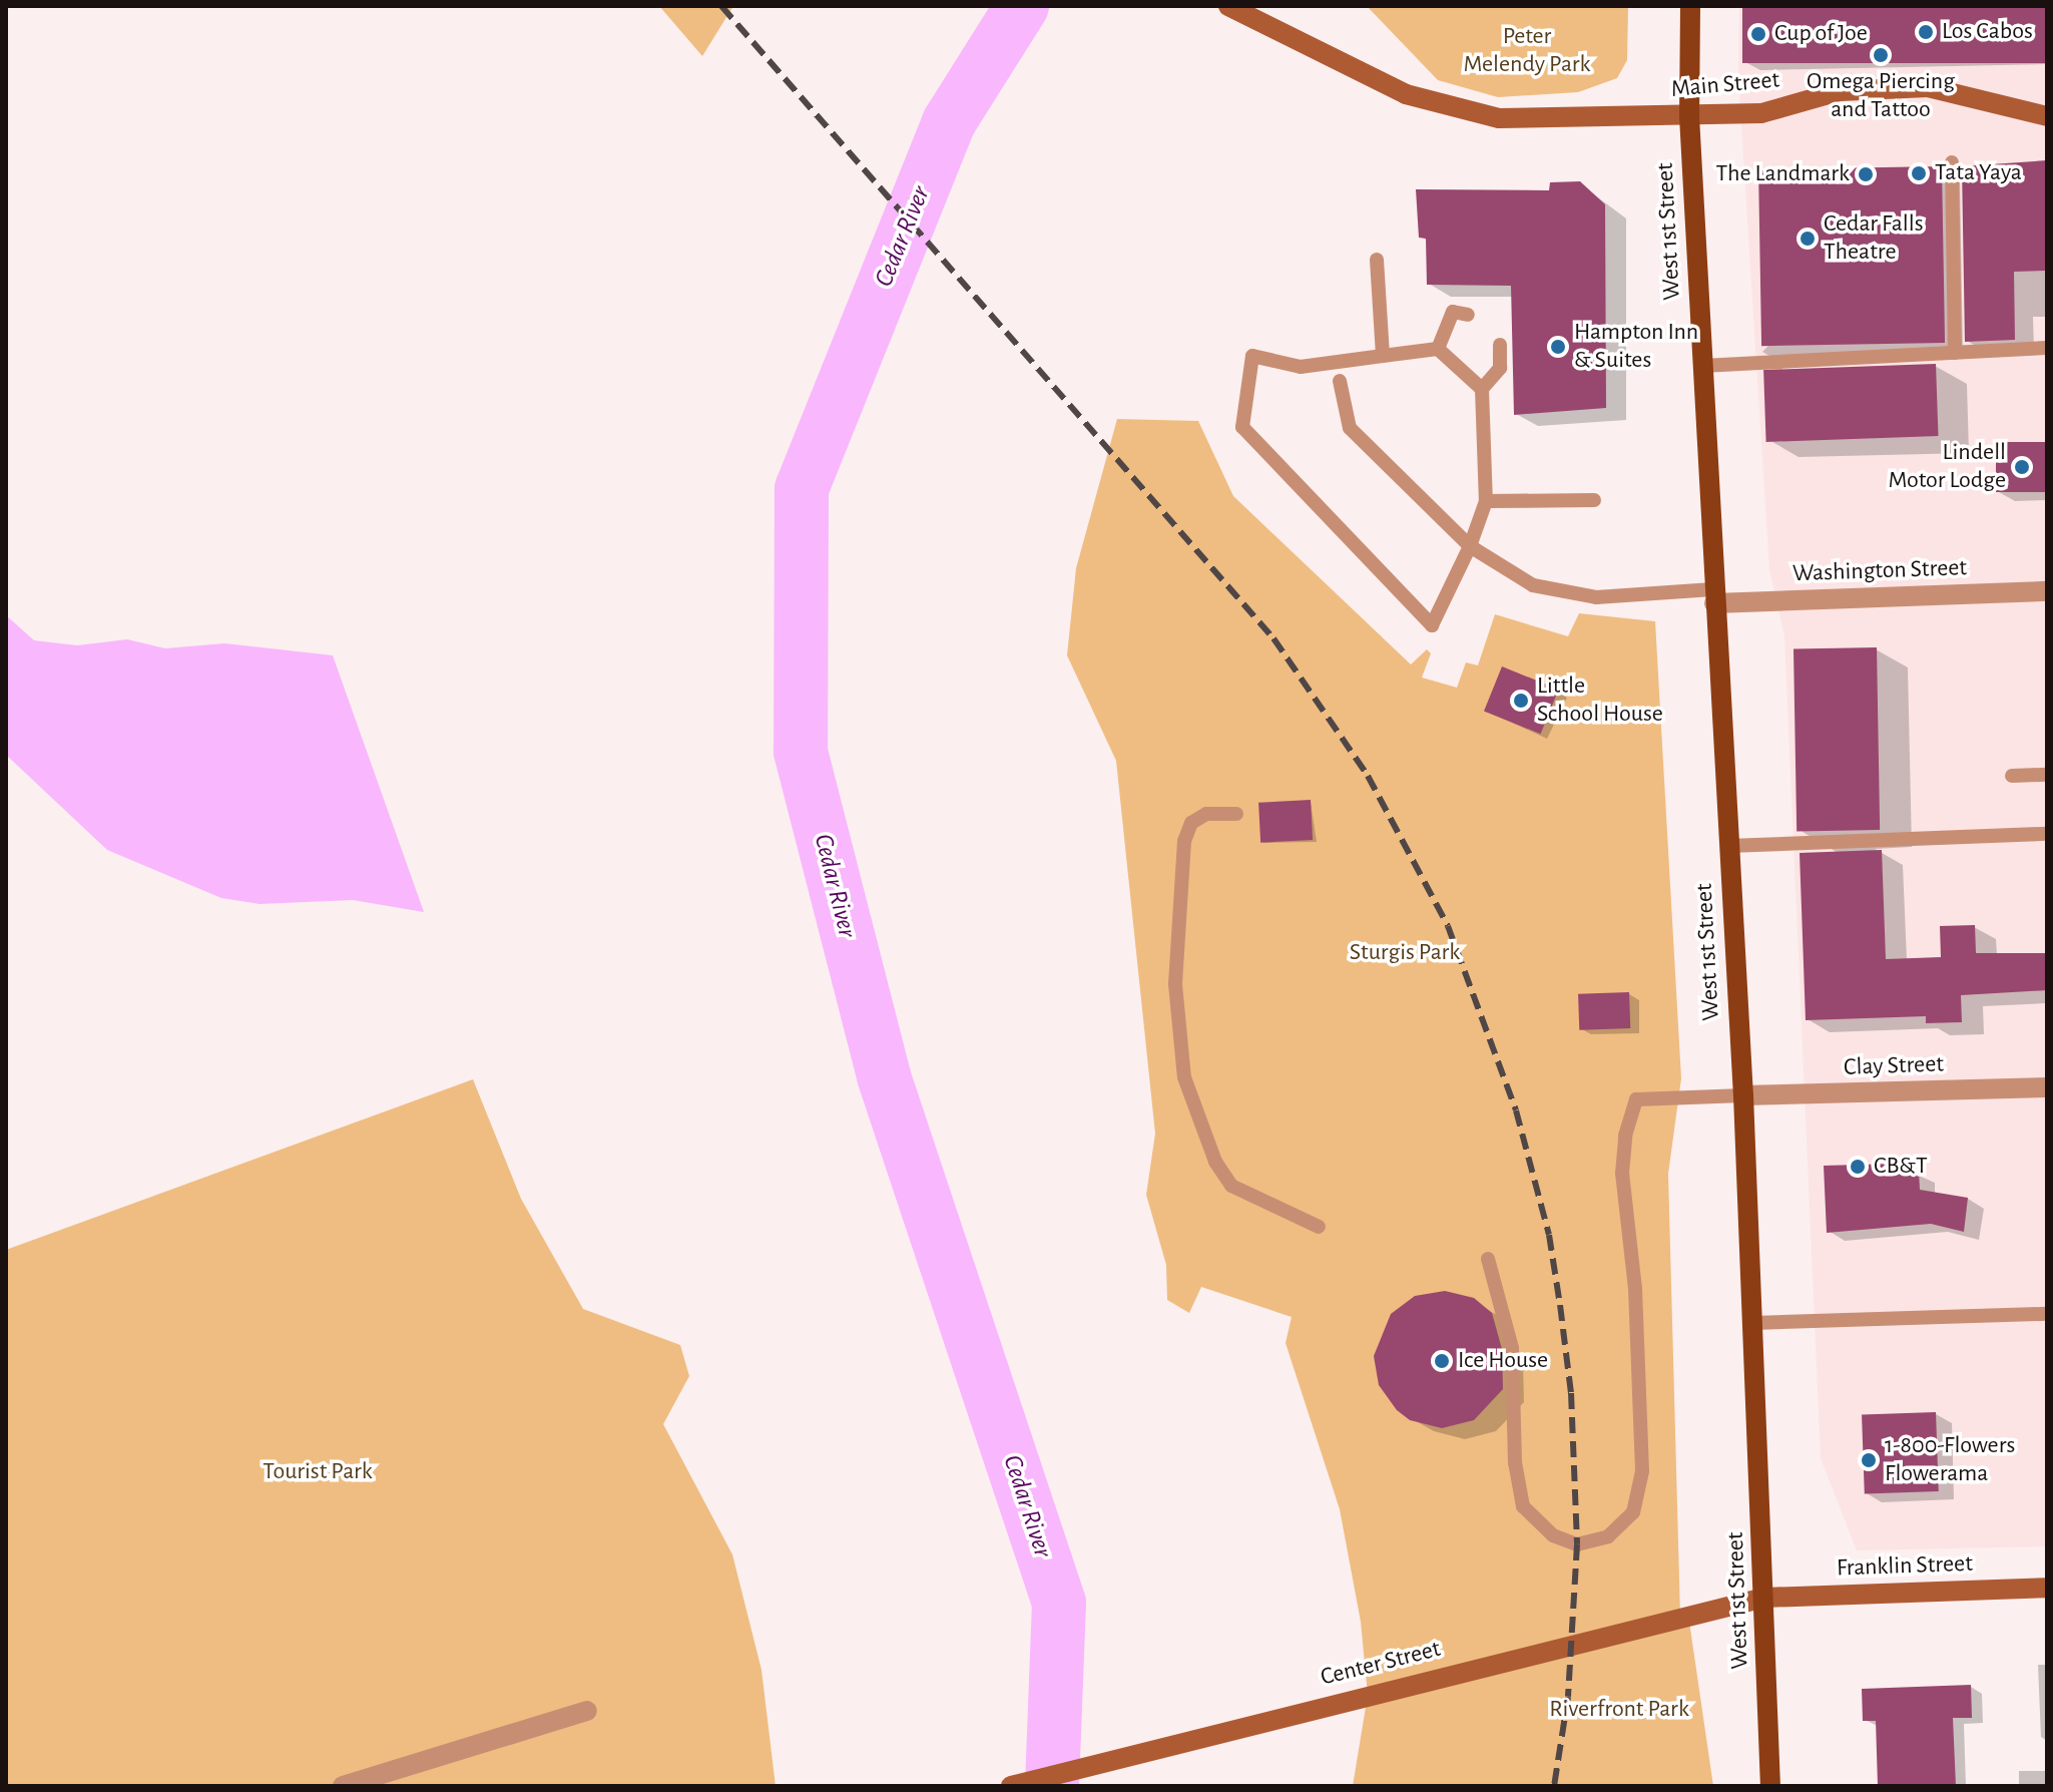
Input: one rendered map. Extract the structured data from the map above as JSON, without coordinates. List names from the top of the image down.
{
  "streets": {
    "main road": [
      "Main Street",
      "West 1st Street",
      "Franklin Street",
      "Center Street"
    ],
    "street": ["Washington Street", "Clay Street"]
  },
  "crossings": [
    ["Main Street", "West 1st Street"],
    ["West 1st Street", "Washington Street"],
    ["West 1st Street", "Clay Street"],
    ["West 1st Street", "Franklin Street"],
    ["West 1st Street", "Center Street"],
    ["Franklin Street", "Center Street"]
  ],
  "water": ["Cedar River"],
  "parks": [
    "Peter Melendy Park",
    "Sturgis Park",
    "Tourist Park",
    "Riverfront Park"
  ],
  "places": [
    "Los Cabos",
    "Cup of Joe",
    "Omega Piercing and Tattoo",
    "Tata Yaya",
    "The Landmark",
    "Cedar Falls Theatre",
    "Hampton Inn & Suites",
    "Lindell Motor Lodge",
    "Little School House",
    "CB&T",
    "Ice House",
    "1-800-Flowers Flowerama"
  ]
}
